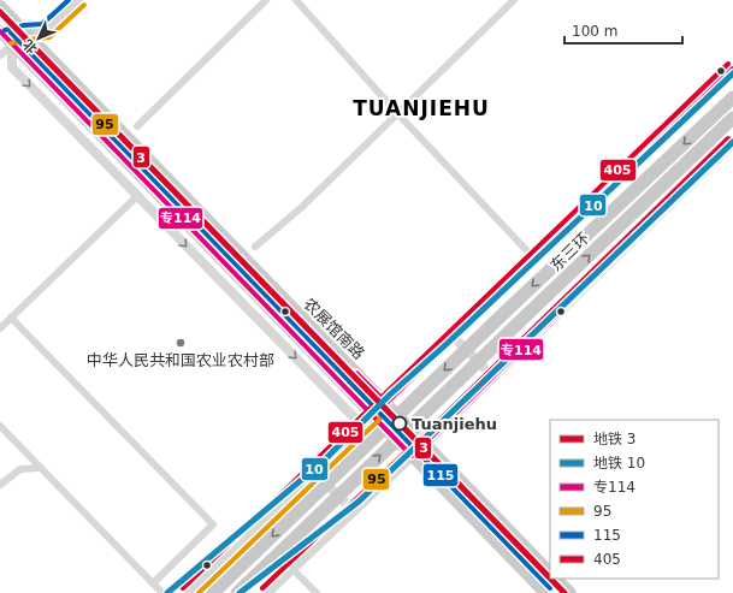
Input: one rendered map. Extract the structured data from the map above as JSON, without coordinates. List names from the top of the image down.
{
  "streets": {
    "highway": ["东三环"],
    "main road": ["农展馆南路"]
  },
  "districts": ["TUANJIEHU"],
  "places": ["中华人民共和国农业农村部", "Tuanjiehu"],
  "lines": [
    "transit line 115",
    "transit line 95",
    "metro line 3",
    "transit line 专114",
    "transit line 405",
    "metro line 10"
  ],
  "legend": [
    "地铁 3",
    "地铁 10",
    "专114",
    "95",
    "115",
    "405"
  ],
  "scale_bar": "100 m",
  "north": "bottom left"
}
